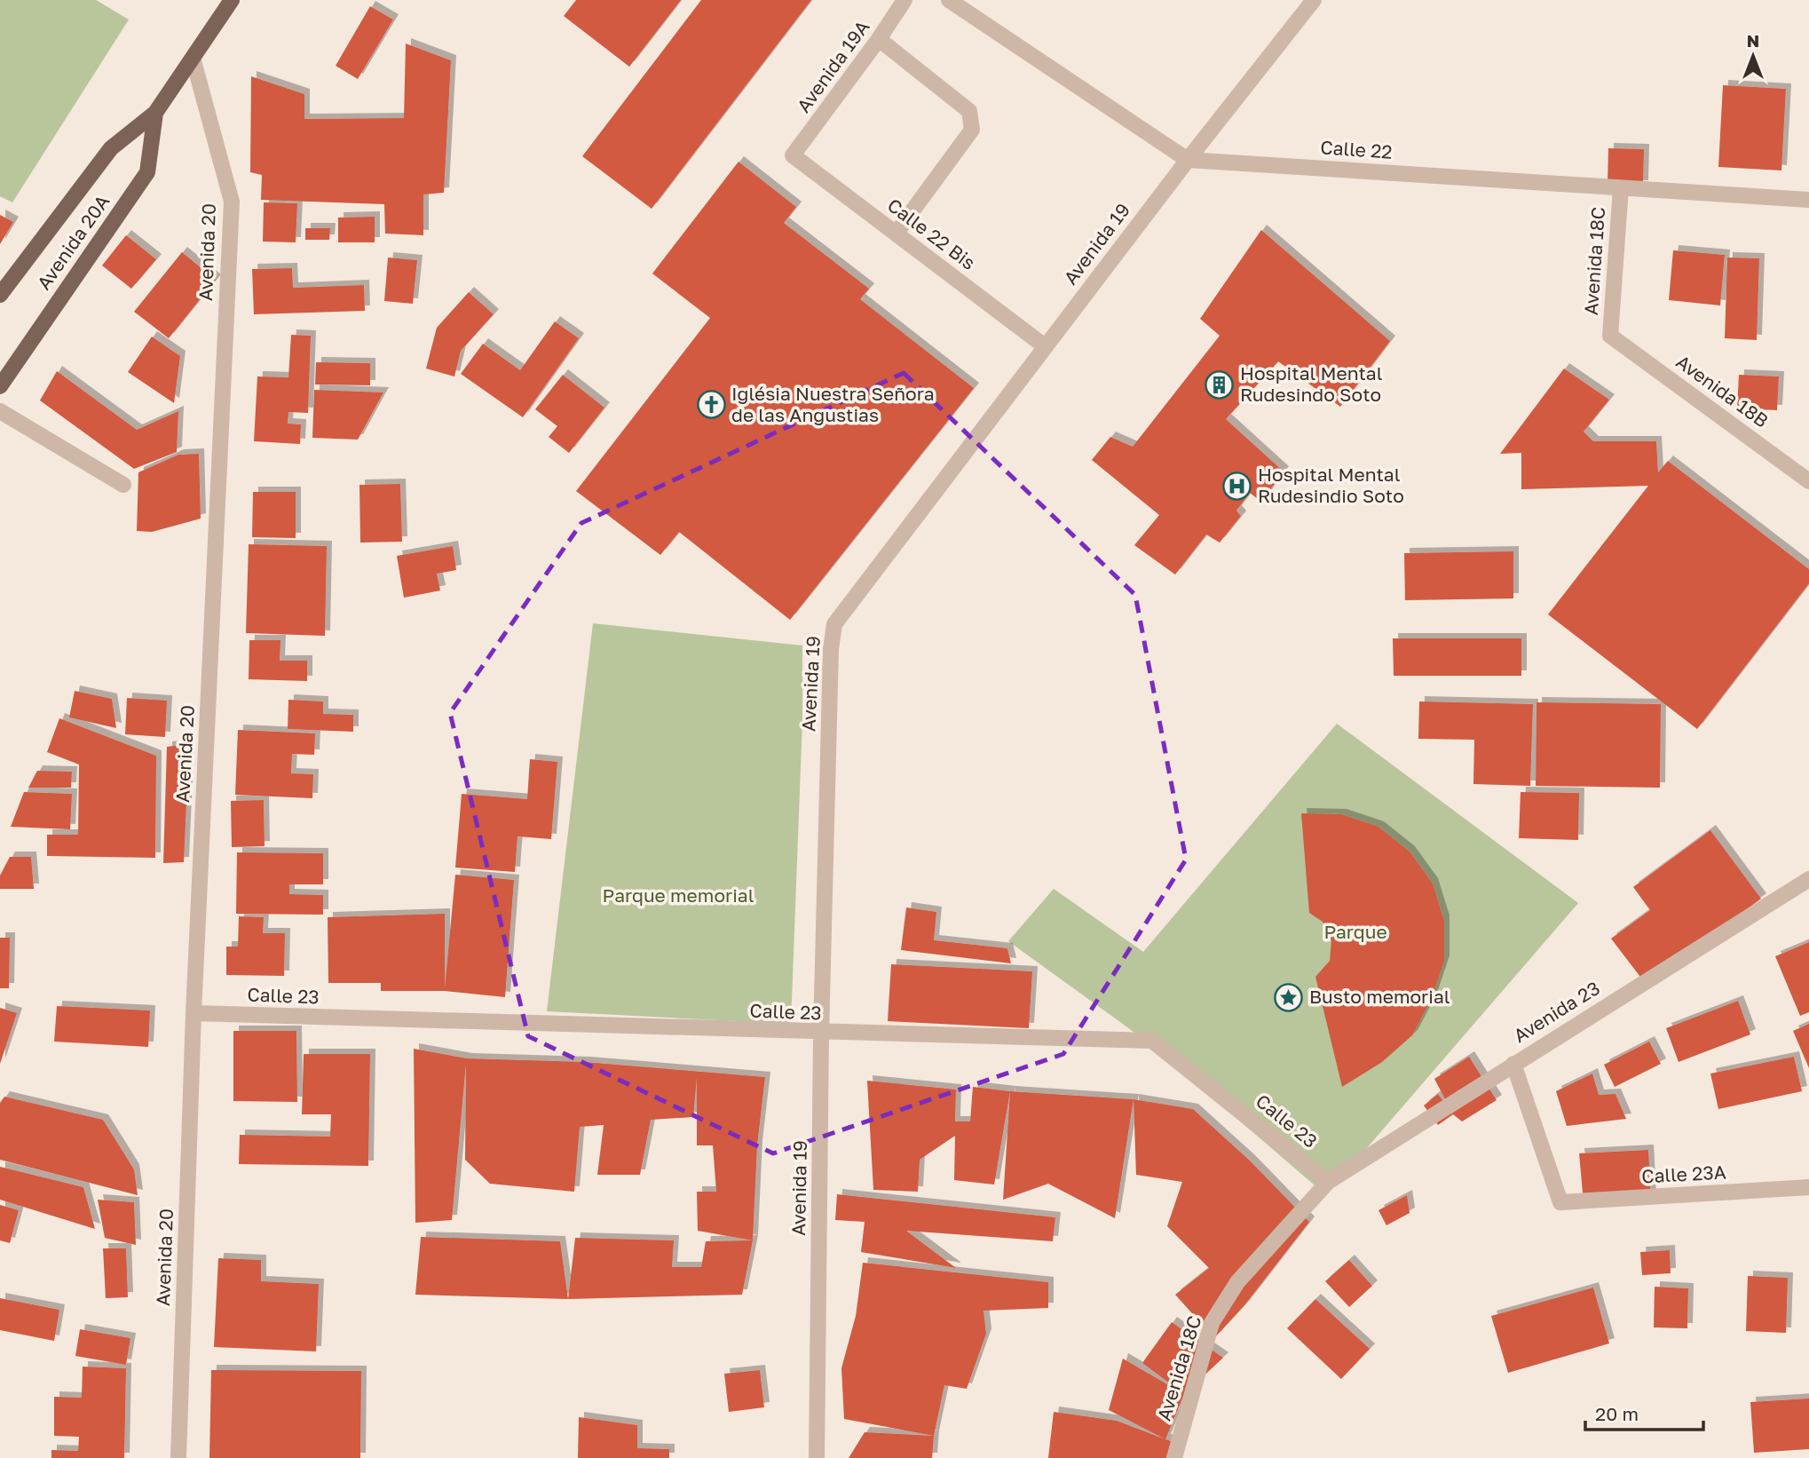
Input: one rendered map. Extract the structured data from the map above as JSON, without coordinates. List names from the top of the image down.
{
  "streets": {
    "main road": ["Avenida 20A"],
    "street": [
      "Avenida 19A",
      "Calle 22",
      "Calle 22 Bis",
      "Avenida 19",
      "Avenida 20",
      "Avenida 18C",
      "Avenida 18B",
      "Calle 23",
      "Avenida 23",
      "Calle 23A"
    ]
  },
  "crossings": [
    ["Avenida 19A", "Calle 22 Bis"],
    ["Calle 22", "Avenida 19"],
    ["Calle 22", "Avenida 18C"],
    ["Calle 22 Bis", "Avenida 19"],
    ["Avenida 20A", "Avenida 20"],
    ["Avenida 19", "Calle 23"],
    ["Avenida 20", "Calle 23"],
    ["Avenida 18C", "Avenida 18B"],
    ["Avenida 18C", "Calle 23"],
    ["Avenida 18C", "Avenida 23"],
    ["Calle 23", "Avenida 23"],
    ["Avenida 23", "Calle 23A"]
  ],
  "parks": ["Parque memorial", "Parque"],
  "places": {
    "building": ["Hospital Mental Rudesindo Soto"],
    "church": ["Iglésia Nuestra Señora de las Angustias"],
    "hospital": ["Hospital Mental Rudesindio Soto"],
    "place": ["Busto memorial"]
  },
  "scale_bar": "20 m",
  "north": "top"
}
